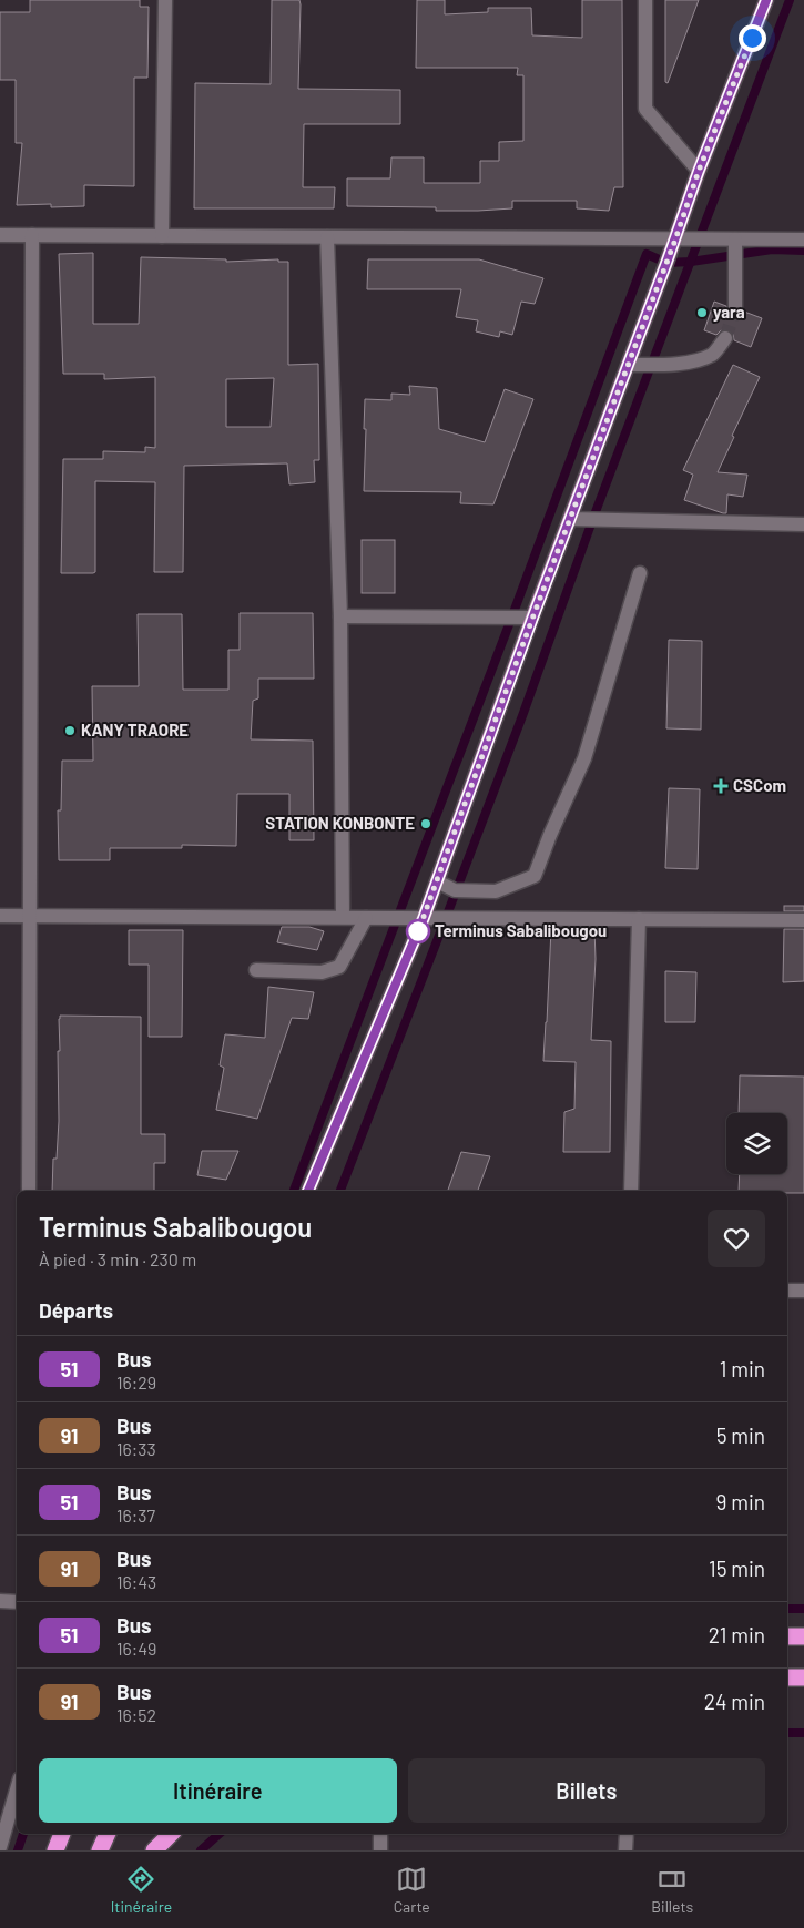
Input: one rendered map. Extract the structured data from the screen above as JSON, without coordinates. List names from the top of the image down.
{
  "places": {
    "other": [
      "yara",
      "KANY TRAORE",
      "STATION KONBONTE",
      "Terminus Sabalibougou"
    ],
    "health": ["CSCom"]
  },
  "lines": ["bus line 51"],
  "page": {
    "heading": [
      ["Terminus Sabalibougou", "À pied · 3 min · 230 m"],
      "Départs"
    ],
    "list": [
      {
        "mark": "51",
        "name": "Bus",
        "note": "16:29",
        "value": "1 min"
      },
      {
        "mark": "91",
        "name": "Bus",
        "note": "16:33",
        "value": "5 min"
      },
      {
        "mark": "51",
        "name": "Bus",
        "note": "16:37",
        "value": "9 min"
      },
      {
        "mark": "91",
        "name": "Bus",
        "note": "16:43",
        "value": "15 min"
      },
      {
        "mark": "51",
        "name": "Bus",
        "note": "16:49",
        "value": "21 min"
      },
      {
        "mark": "91",
        "name": "Bus",
        "note": "16:52",
        "value": "24 min"
      }
    ],
    "buttons": ["Itinéraire", "Billets"],
    "tabs": ["Itinéraire", "Carte", "Billets"]
  }
}
